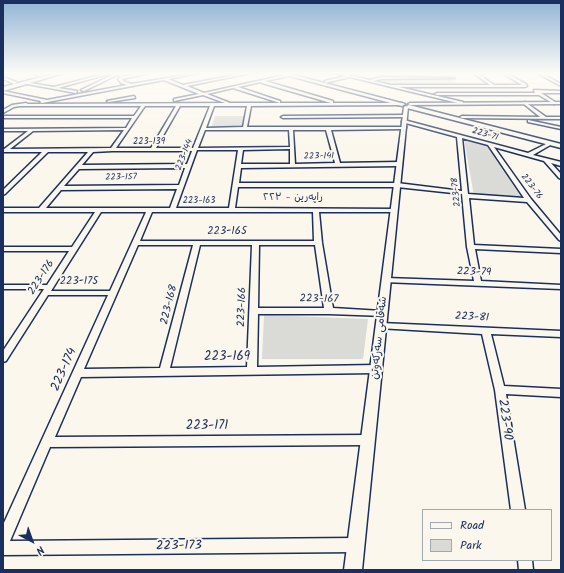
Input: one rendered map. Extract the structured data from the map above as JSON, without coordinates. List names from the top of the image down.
{
  "streets": {
    "street": [
      "223-71",
      "223-139",
      "223-144",
      "223-141",
      "223-157",
      "223-76",
      "223-78",
      "223-163",
      "223-165",
      "223-79",
      "223-176",
      "223-175",
      "223-167",
      "223-168",
      "223-166",
      "223-81",
      "شەقامی سەرکەوتن",
      "223-169",
      "223-174",
      "223-90",
      "223-171",
      "223-173"
    ]
  },
  "crossings": [
    ["223-71", "223-76"],
    ["223-71", "223-78"],
    ["223-71", "شەقامی سەرکەوتن"],
    ["223-139", "223-144"],
    ["223-144", "223-157"],
    ["223-144", "223-163"],
    ["223-141", "شەقامی سەرکەوتن"],
    ["223-78", "223-79"],
    ["223-163", "223-176"],
    ["223-163", "شەقامی سەرکەوتن"],
    ["223-163", "223-174"],
    ["223-165", "223-168"],
    ["223-165", "223-166"],
    ["223-165", "223-174"],
    ["223-79", "شەقامی سەرکەوتن"],
    ["223-176", "223-175"],
    ["223-175", "223-174"],
    ["223-167", "223-166"],
    ["223-167", "223-81"],
    ["223-167", "شەقامی سەرکەوتن"],
    ["223-168", "223-169"],
    ["223-166", "223-169"],
    ["223-81", "شەقامی سەرکەوتن"],
    ["223-81", "223-90"],
    ["شەقامی سەرکەوتن", "223-169"],
    ["شەقامی سەرکەوتن", "223-171"],
    ["شەقامی سەرکەوتن", "223-173"],
    ["223-169", "223-174"],
    ["223-174", "223-171"]
  ],
  "districts": ["راپەرین - ٢٢٣"],
  "legend": ["Road", "Park"],
  "north": "bottom right"
}
